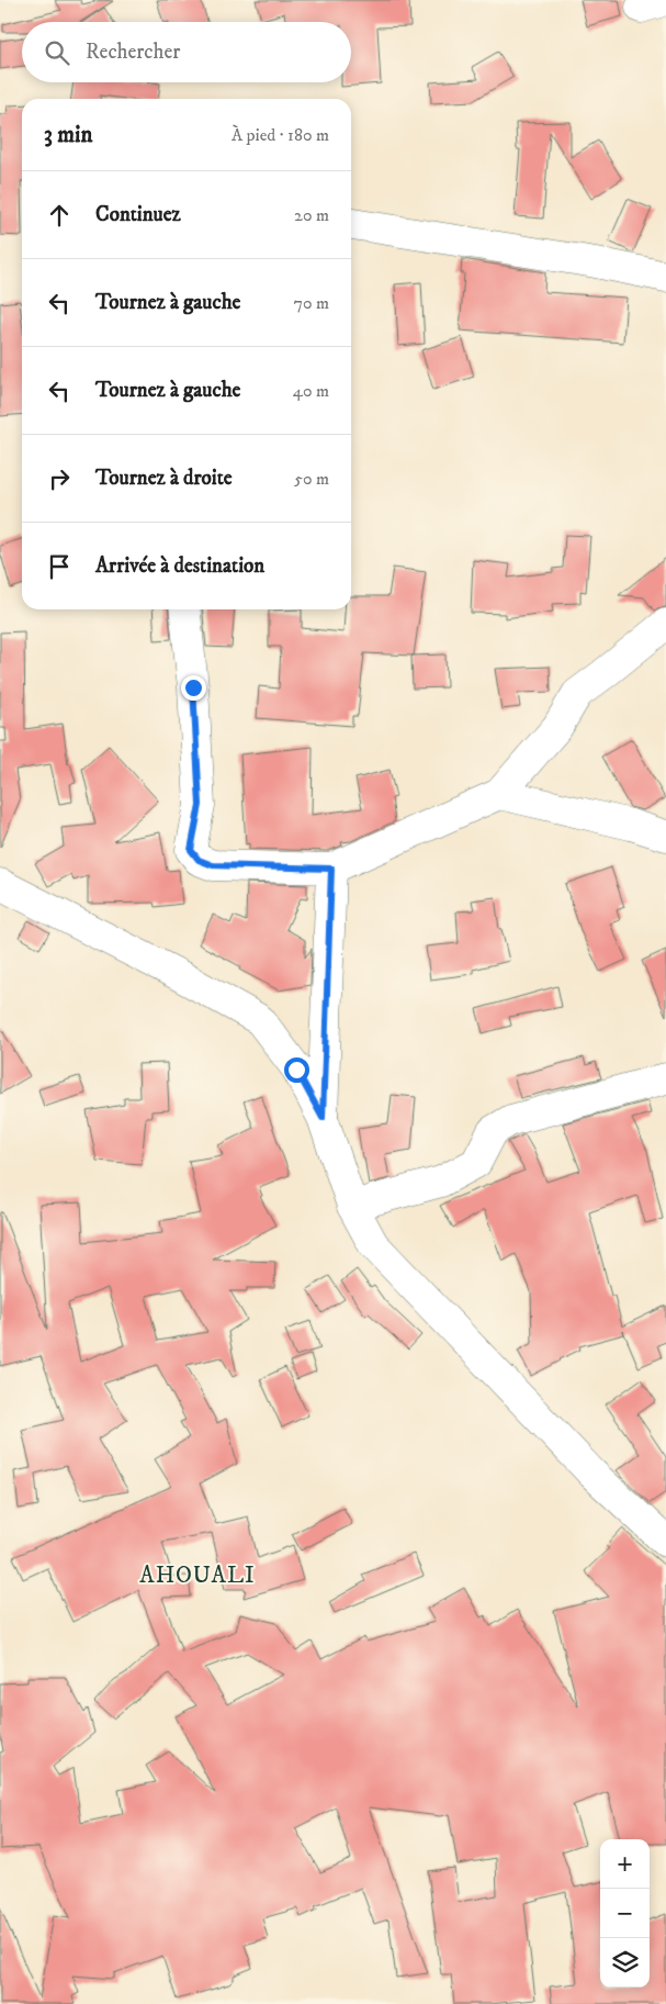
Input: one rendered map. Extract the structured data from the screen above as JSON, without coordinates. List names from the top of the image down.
{
  "districts": ["AHOUALI"],
  "page": {
    "search": "Rechercher",
    "heading": ["3 min", "À pied · 180 m"],
    "list": [
      ["Continuez", "20 m"],
      ["Tournez à gauche", "70 m"],
      ["Tournez à gauche", "40 m"],
      ["Tournez à droite", "50 m"],
      "Arrivée à destination"
    ],
    "map_buttons": ["+", "−"]
  }
}
